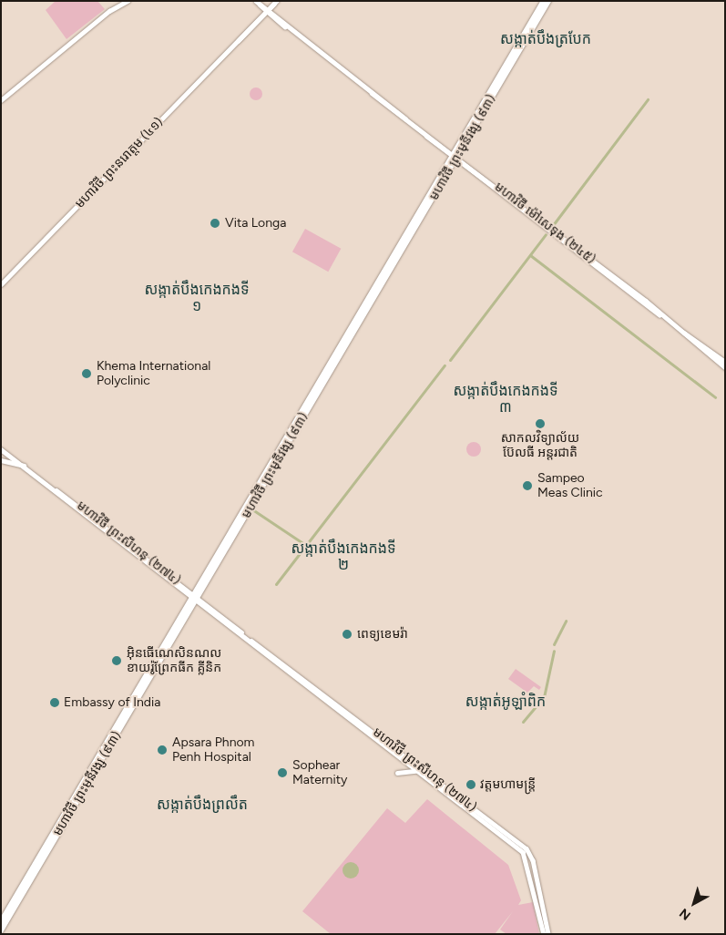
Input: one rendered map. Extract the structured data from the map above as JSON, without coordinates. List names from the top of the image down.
{
  "streets": {
    "highway": ["មហាវិថី ព្រះមុនីវង្ស (៩៣)"],
    "main road": ["មហាវិថី ព្រះនរោត្តម (៤១)", "មហាវិថី ម៉ៅសេទុង (២៤៥)", "មហាវិថី ព្រះសីហនុ (២៧៤)"]
  },
  "crossings": [
    ["មហាវិថី ព្រះមុនីវង្ស (៩៣)", "មហាវិថី ម៉ៅសេទុង (២៤៥)"],
    ["មហាវិថី ព្រះមុនីវង្ស (៩៣)", "មហាវិថី ព្រះសីហនុ (២៧៤)"],
    ["មហាវិថី ព្រះនរោត្តម (៤១)", "មហាវិថី ម៉ៅសេទុង (២៤៥)"]
  ],
  "districts": [
    "សង្កាត់បឹងត្របែក",
    "សង្កាត់បឹងកេងកងទី ១",
    "សង្កាត់បឹងកេងកងទី ៣",
    "សង្កាត់បឹងកេងកងទី ២",
    "សង្កាត់អូឡាំពិក",
    "សង្កាត់បឹងព្រលឹត"
  ],
  "places": [
    "Vita Longa",
    "Khema International Polyclinic",
    "សាកលវិទ្យាល័យ ប៊ែលធី អន្តរជាតិ",
    "Sampeo Meas Clinic",
    "ពេទ្យខេមរ៉ា",
    "អ៊ិនធើណេសិនណល ខាយរ៉ូព្រែកធីក គ្លីនិក",
    "Embassy of India",
    "Apsara Phnom Penh Hospital",
    "Sophear Maternity",
    "វត្តមហាមន្រ្តី"
  ],
  "north": "bottom left"
}
